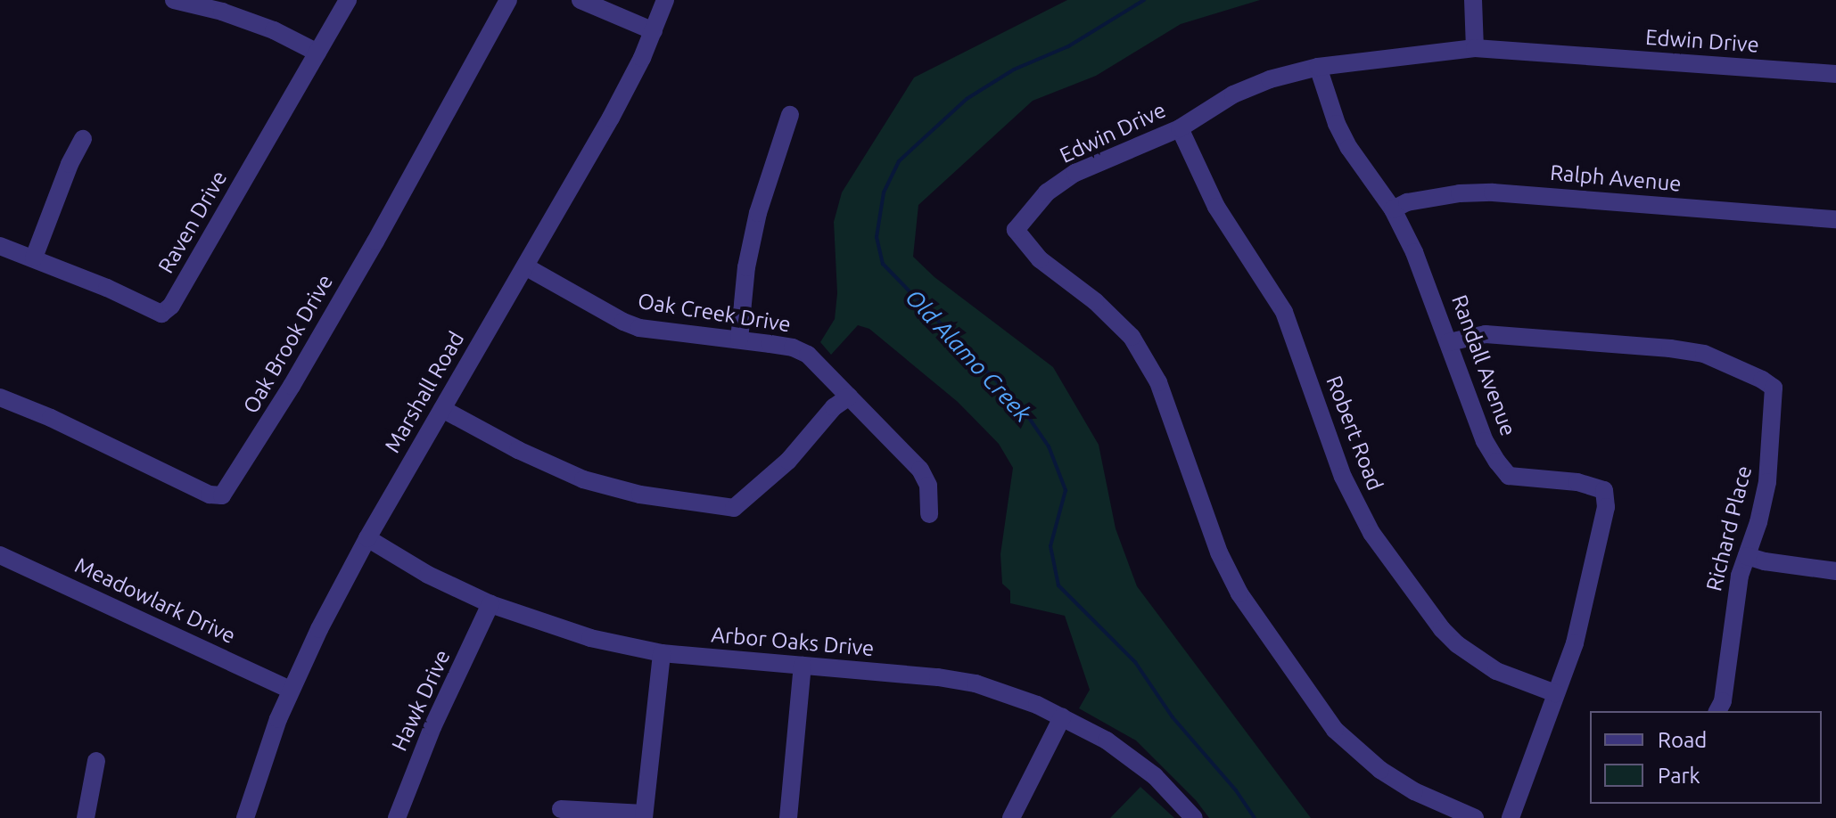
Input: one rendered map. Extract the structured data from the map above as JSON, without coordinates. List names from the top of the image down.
{
  "streets": {
    "street": [
      "Edwin Drive",
      "Ralph Avenue",
      "Raven Drive",
      "Oak Creek Drive",
      "Oak Brook Drive",
      "Randall Avenue",
      "Marshall Road",
      "Robert Road",
      "Richard Place",
      "Meadowlark Drive",
      "Arbor Oaks Drive",
      "Hawk Drive"
    ]
  },
  "crossings": [
    ["Edwin Drive", "Randall Avenue"],
    ["Edwin Drive", "Robert Road"],
    ["Ralph Avenue", "Randall Avenue"],
    ["Oak Creek Drive", "Marshall Road"],
    ["Randall Avenue", "Robert Road"],
    ["Randall Avenue", "Richard Place"],
    ["Marshall Road", "Meadowlark Drive"],
    ["Marshall Road", "Arbor Oaks Drive"],
    ["Arbor Oaks Drive", "Hawk Drive"]
  ],
  "water": ["Old Alamo Creek"],
  "legend": ["Road", "Park"]
}
